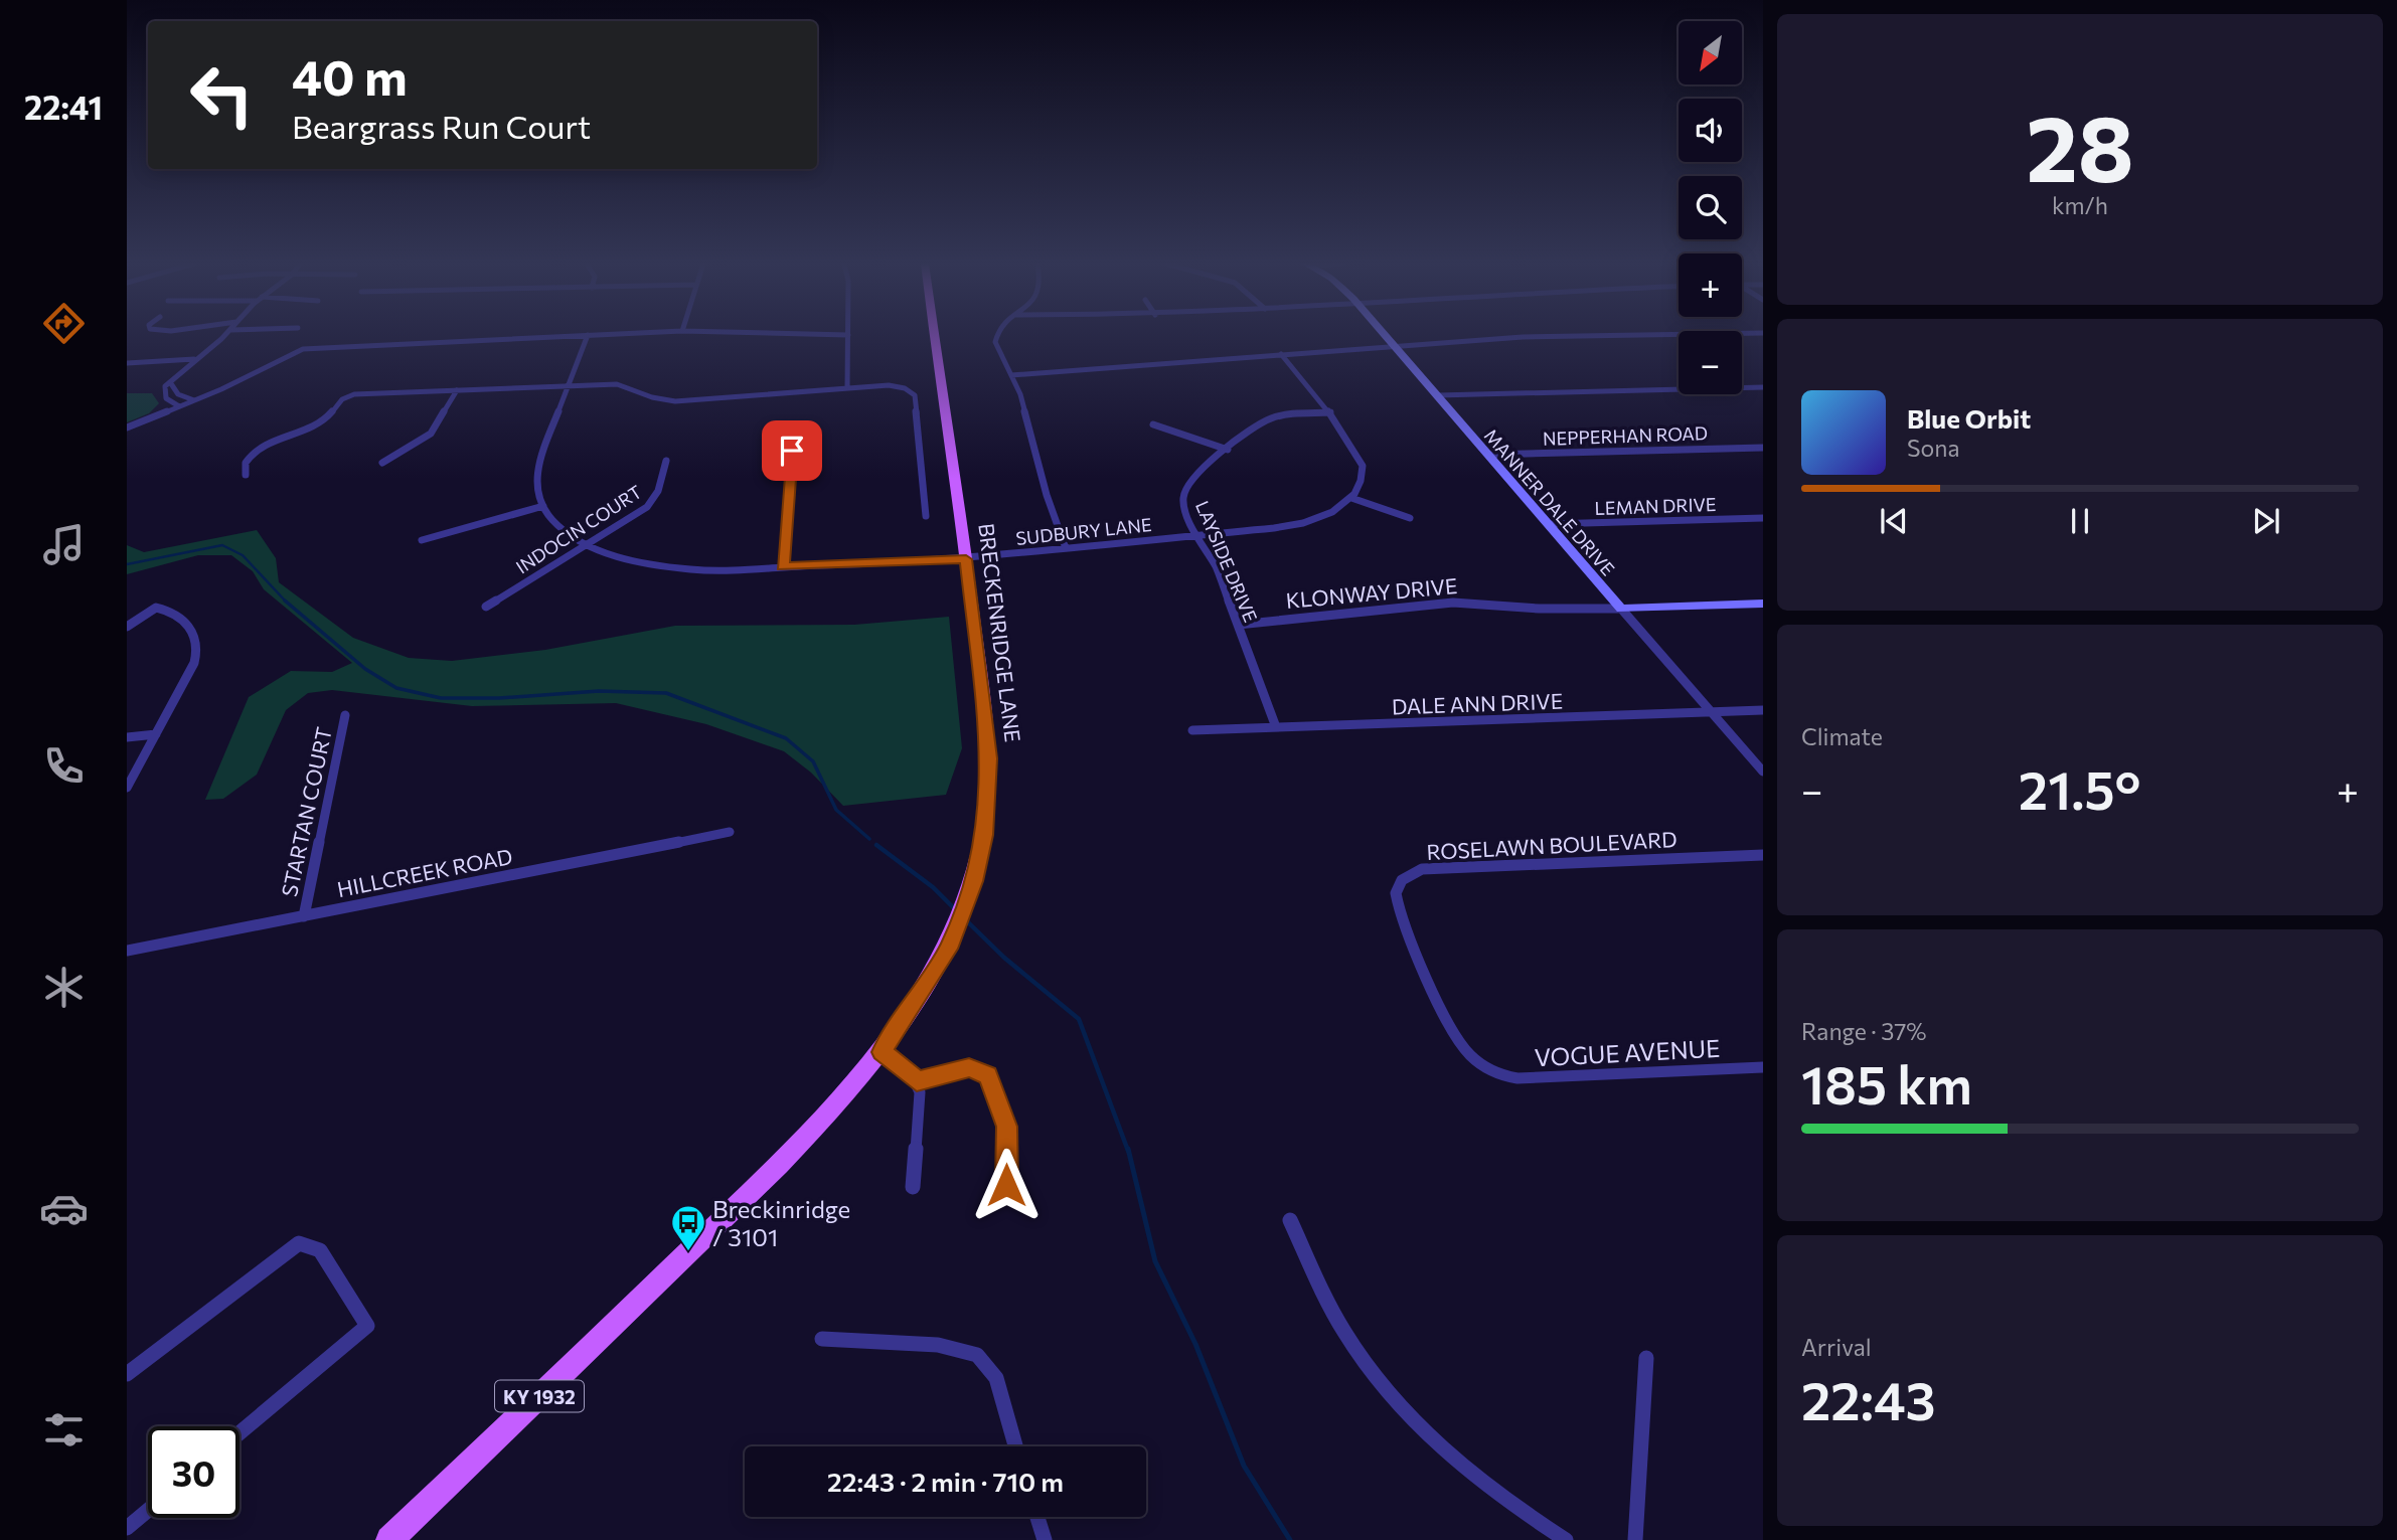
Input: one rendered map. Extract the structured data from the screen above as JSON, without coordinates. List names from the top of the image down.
{
  "streets": {
    "main road": ["BRECKENRIDGE LANE", "KY 1932"],
    "street": [
      "NEPPERHAN ROAD",
      "MANNER DALE DRIVE",
      "LEMAN DRIVE",
      "INDOCIN COURT",
      "SUDBURY LANE",
      "LAYSIDE DRIVE",
      "KLONWAY DRIVE",
      "DALE ANN DRIVE",
      "STARTAN COURT",
      "ROSELAWN BOULEVARD",
      "HILLCREEK ROAD",
      "VOGUE AVENUE"
    ]
  },
  "crossings": [
    ["NEPPERHAN ROAD", "MANNER DALE DRIVE"],
    ["MANNER DALE DRIVE", "LEMAN DRIVE"],
    ["MANNER DALE DRIVE", "KLONWAY DRIVE"],
    ["MANNER DALE DRIVE", "DALE ANN DRIVE"],
    ["INDOCIN COURT", "SUDBURY LANE"],
    ["SUDBURY LANE", "LAYSIDE DRIVE"],
    ["SUDBURY LANE", "BRECKENRIDGE LANE"],
    ["LAYSIDE DRIVE", "KLONWAY DRIVE"],
    ["LAYSIDE DRIVE", "DALE ANN DRIVE"],
    ["STARTAN COURT", "HILLCREEK ROAD"],
    ["ROSELAWN BOULEVARD", "VOGUE AVENUE"]
  ],
  "places": {
    "bus stop": ["Breckinridge / 3101"]
  },
  "north": "bottom left",
  "page": {
    "tabs": "22:41",
    "tile": [
      ["28", "km/h"],
      "Climate",
      ["Range · 37%", "185 km"],
      ["Arrival", "22:43"]
    ],
    "map_buttons": ["+", "−"],
    "turn": ["40 m", "Beargrass Run Court"],
    "song": ["Blue Orbit", "Sona"],
    "heat": ["−", "21.5°", "+"],
    "limit": "30",
    "trip": "22:43 · 2 min · 710 m"
  }
}
